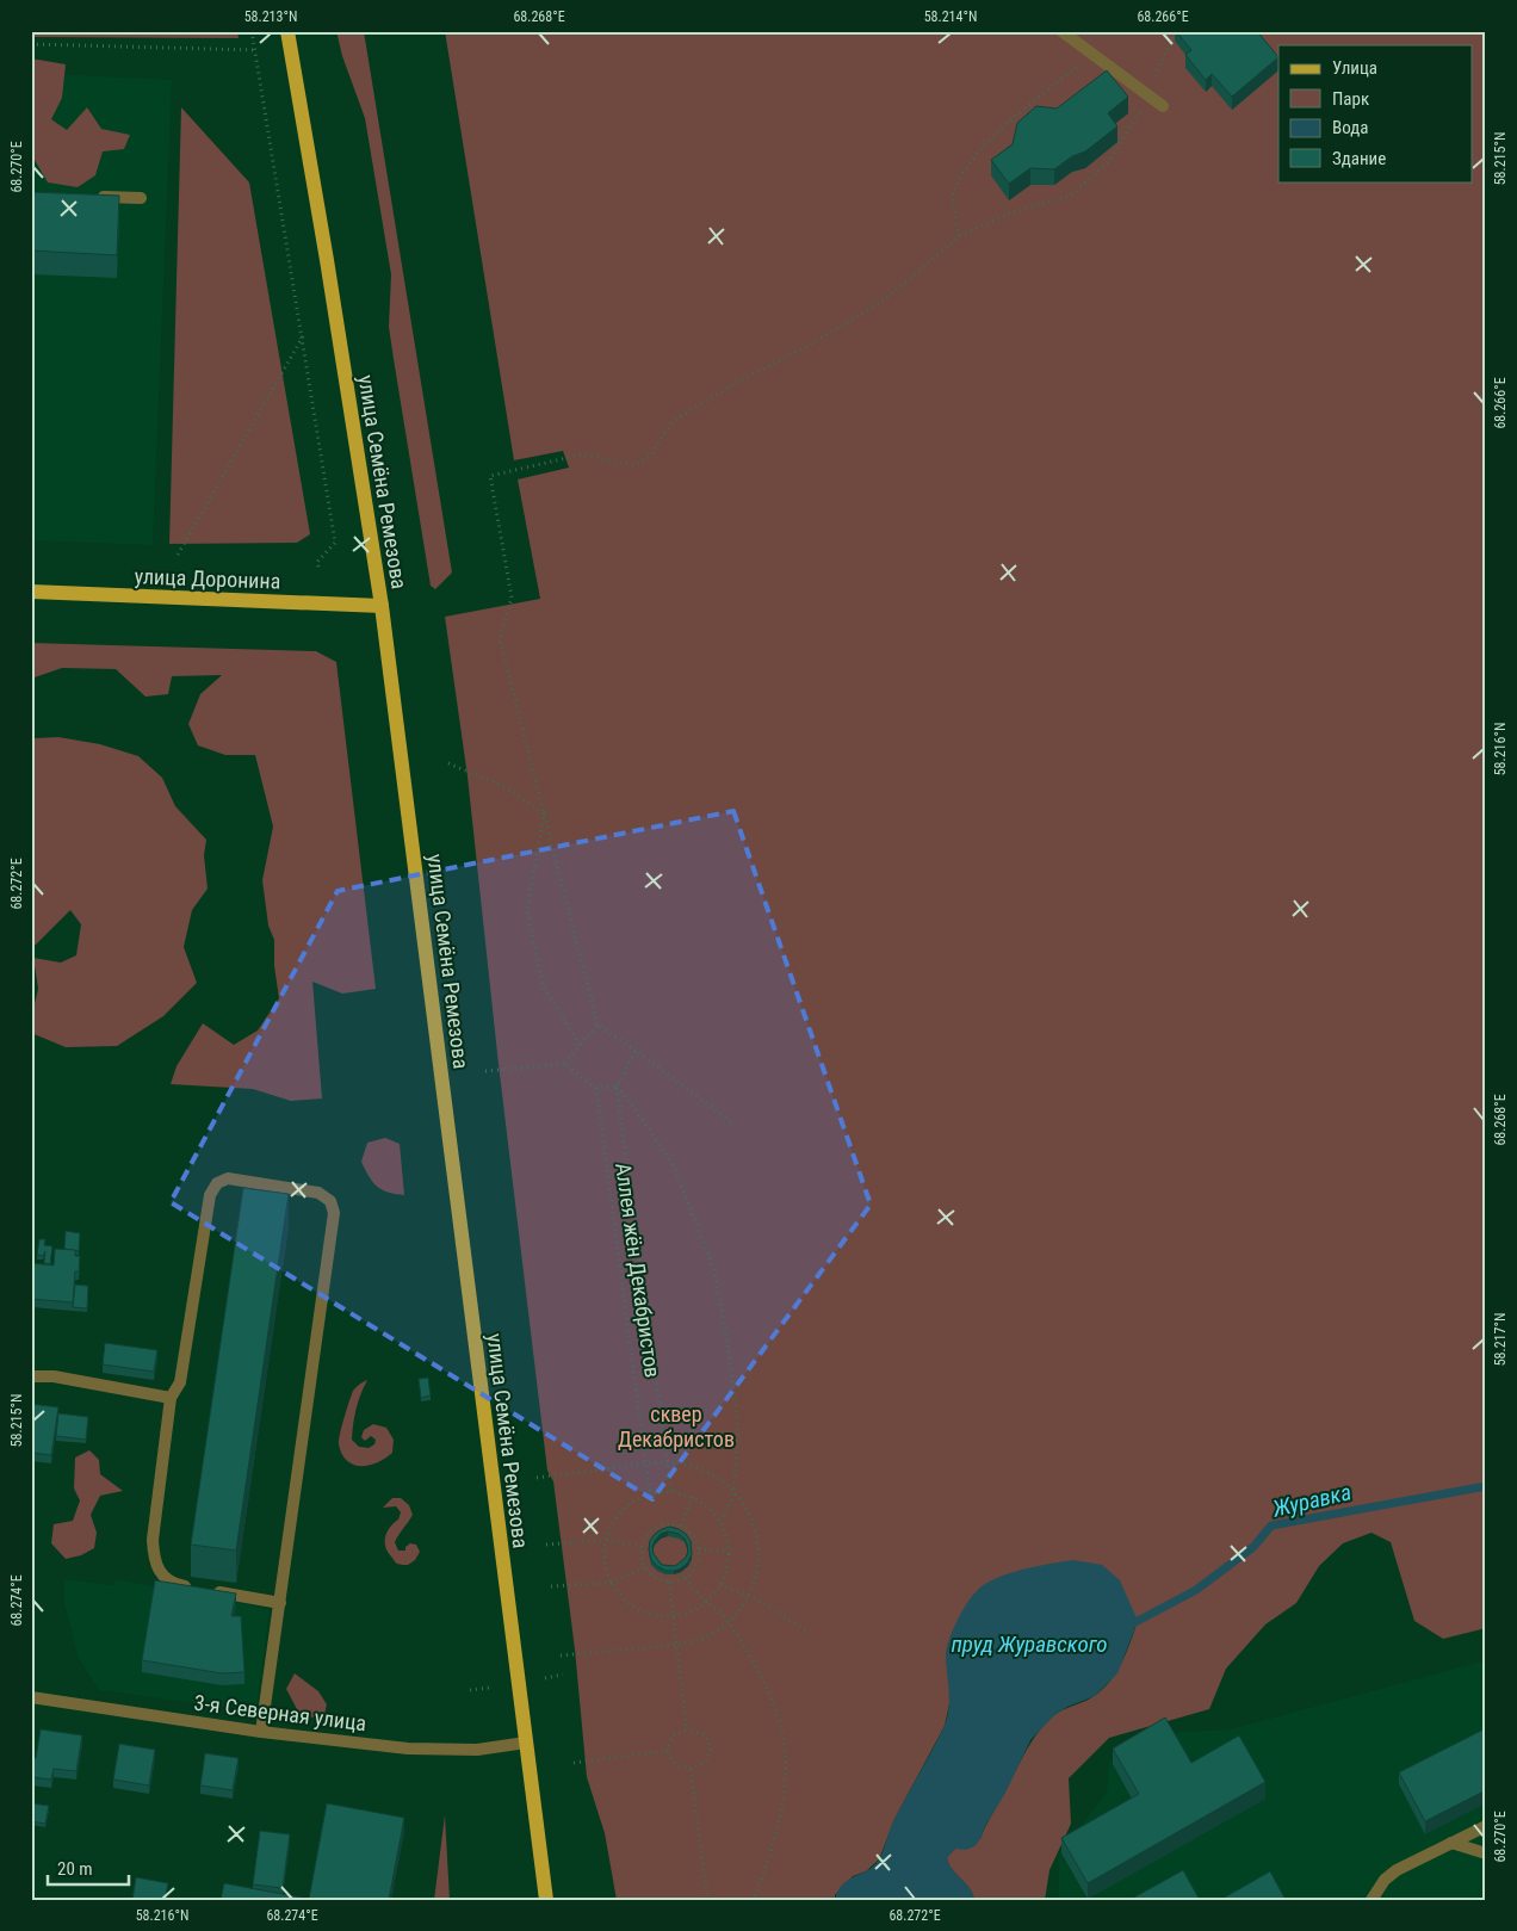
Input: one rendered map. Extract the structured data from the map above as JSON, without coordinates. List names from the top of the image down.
{
  "streets": {
    "main road": ["улица Семёна Ремезова", "улица Доронина"],
    "street": ["3-я Северная улица"],
    "path": ["Аллея жён Декабристов"]
  },
  "crossings": [
    ["улица Семёна Ремезова", "улица Доронина"],
    ["улица Семёна Ремезова", "3-я Северная улица"]
  ],
  "water": ["Журавка", "пруд Журавского"],
  "parks": ["сквер Декабристов"],
  "legend": [
    "Улица",
    "Парк",
    "Вода",
    "Здание"
  ],
  "scale_bar": "20 m",
  "coordinates": [
    "58.213°N",
    "68.268°E",
    "58.214°N",
    "68.266°E",
    "58.215°N",
    "68.270°E",
    "58.216°N",
    "68.272°E",
    "58.217°N",
    "68.274°E"
  ]
}
